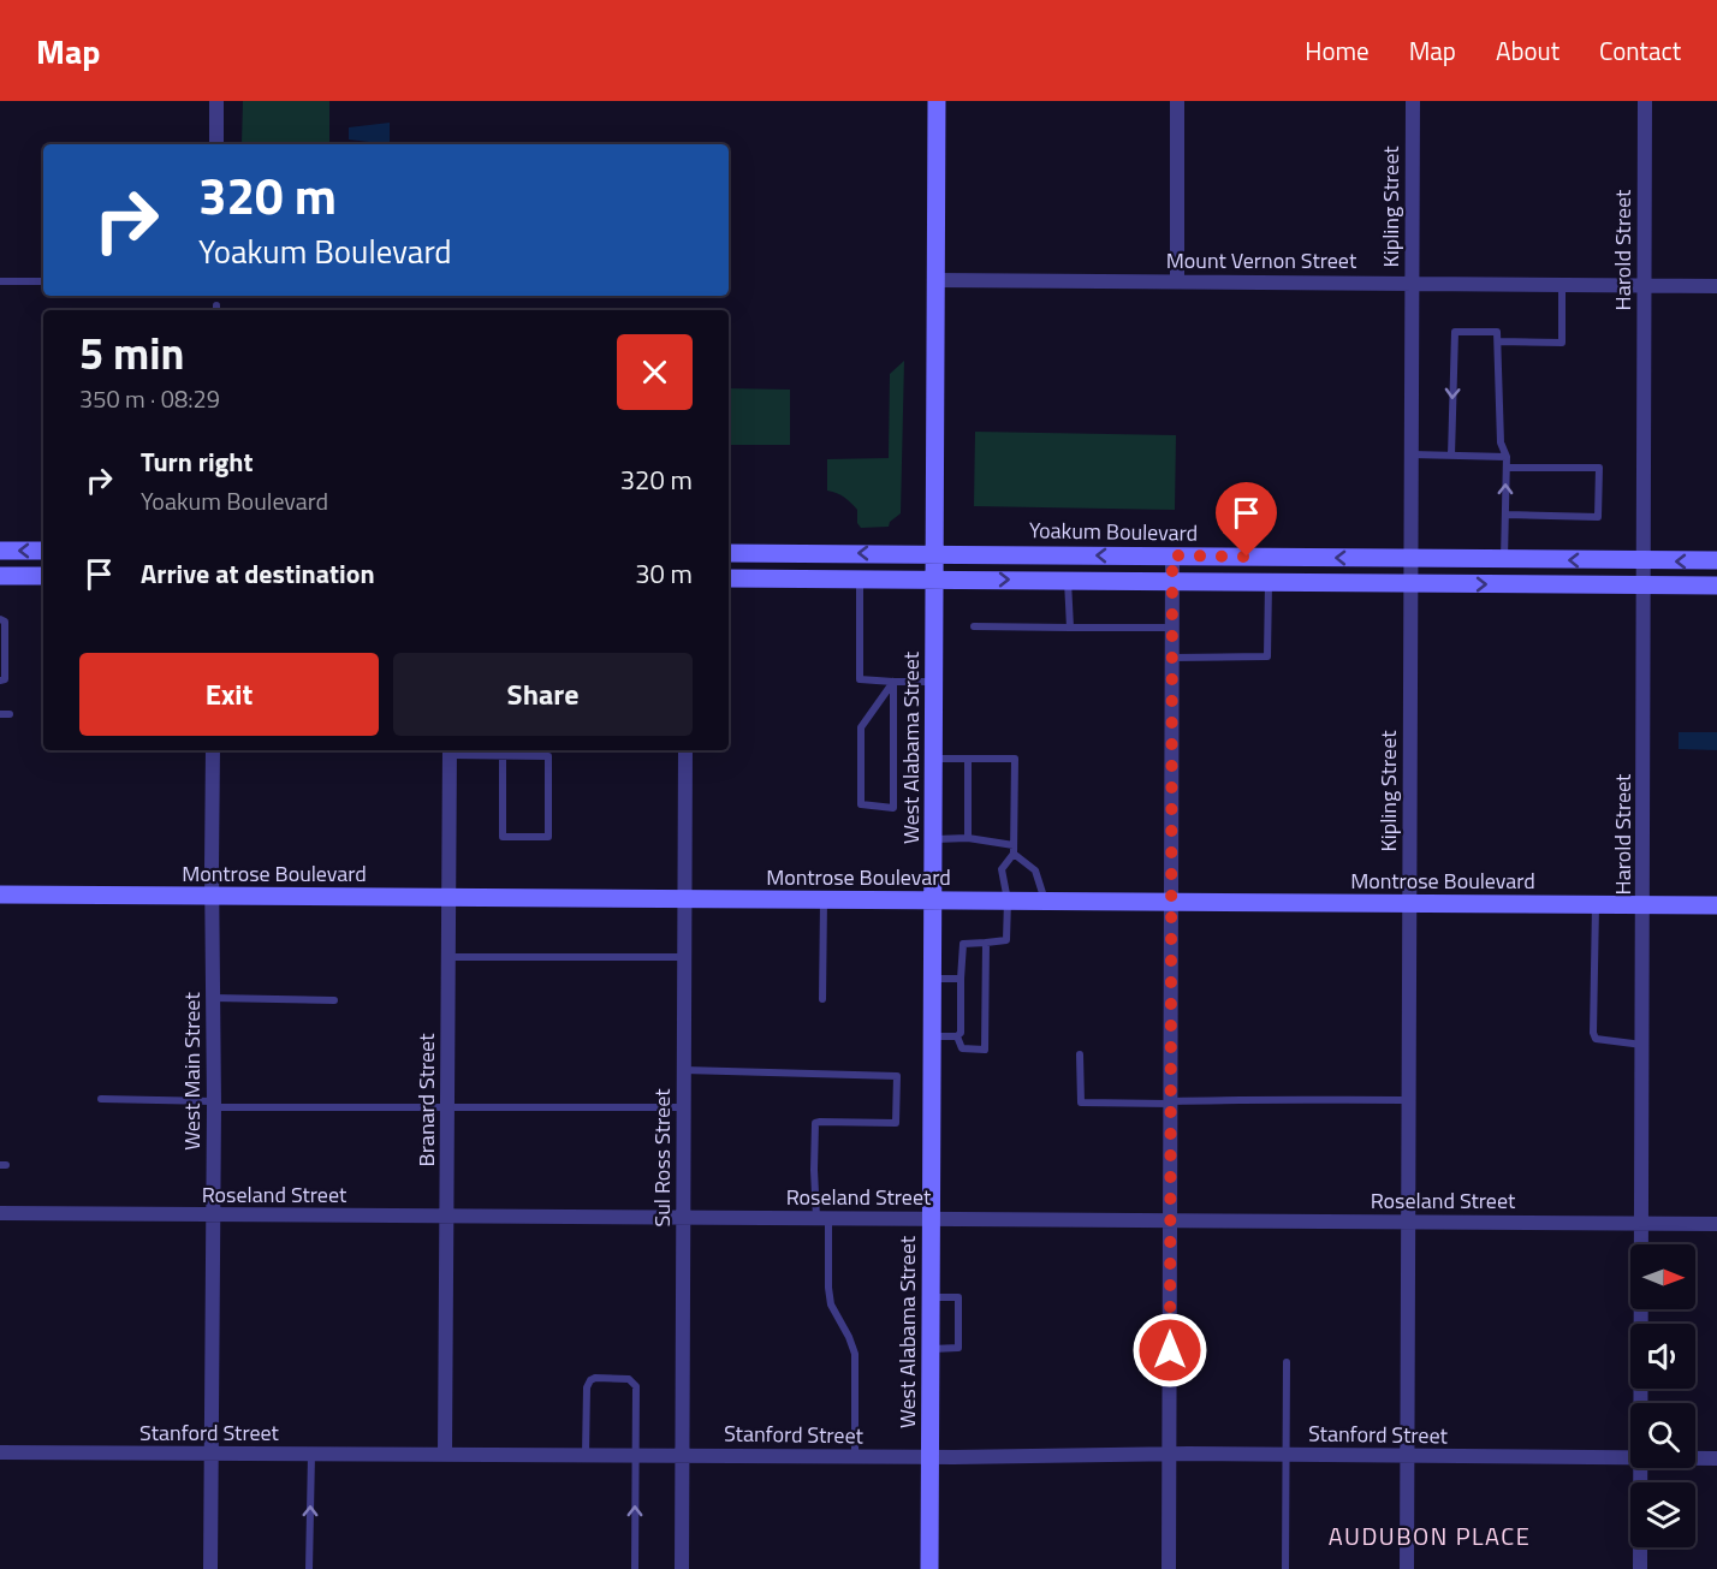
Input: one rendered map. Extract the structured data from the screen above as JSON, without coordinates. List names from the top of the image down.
{
  "streets": {
    "street": [
      "Kipling Street",
      "Harold Street",
      "Mount Vernon Street",
      "Yoakum Boulevard",
      "West Alabama Street",
      "Montrose Boulevard",
      "West Main Street",
      "Branard Street",
      "Sul Ross Street",
      "Roseland Street",
      "Stanford Street"
    ]
  },
  "crossings": [
    ["Kipling Street", "Mount Vernon Street"],
    ["Kipling Street", "Yoakum Boulevard"],
    ["Kipling Street", "Montrose Boulevard"],
    ["Kipling Street", "Roseland Street"],
    ["Kipling Street", "Stanford Street"],
    ["Harold Street", "Mount Vernon Street"],
    ["Harold Street", "Yoakum Boulevard"],
    ["Harold Street", "Montrose Boulevard"],
    ["Harold Street", "Roseland Street"],
    ["Mount Vernon Street", "West Alabama Street"],
    ["Yoakum Boulevard", "West Alabama Street"],
    ["West Alabama Street", "Montrose Boulevard"],
    ["West Alabama Street", "Roseland Street"],
    ["West Alabama Street", "Stanford Street"],
    ["Montrose Boulevard", "West Main Street"],
    ["Montrose Boulevard", "Branard Street"],
    ["Montrose Boulevard", "Sul Ross Street"],
    ["West Main Street", "Roseland Street"],
    ["West Main Street", "Stanford Street"],
    ["Branard Street", "Roseland Street"],
    ["Branard Street", "Stanford Street"],
    ["Sul Ross Street", "Roseland Street"],
    ["Sul Ross Street", "Stanford Street"]
  ],
  "districts": ["AUDUBON PLACE"],
  "north": "right",
  "page": {
    "header": "Map",
    "nav": [
      "Home",
      "Map",
      "About",
      "Contact"
    ],
    "turn": ["320 m", "Yoakum Boulevard"],
    "heading": ["5 min", "350 m · 08:29"],
    "list": [
      {
        "name": "Turn right",
        "note": "Yoakum Boulevard",
        "value": "320 m"
      },
      {
        "name": "Arrive at destination",
        "value": "30 m"
      }
    ],
    "buttons": ["Exit", "Share"]
  }
}
